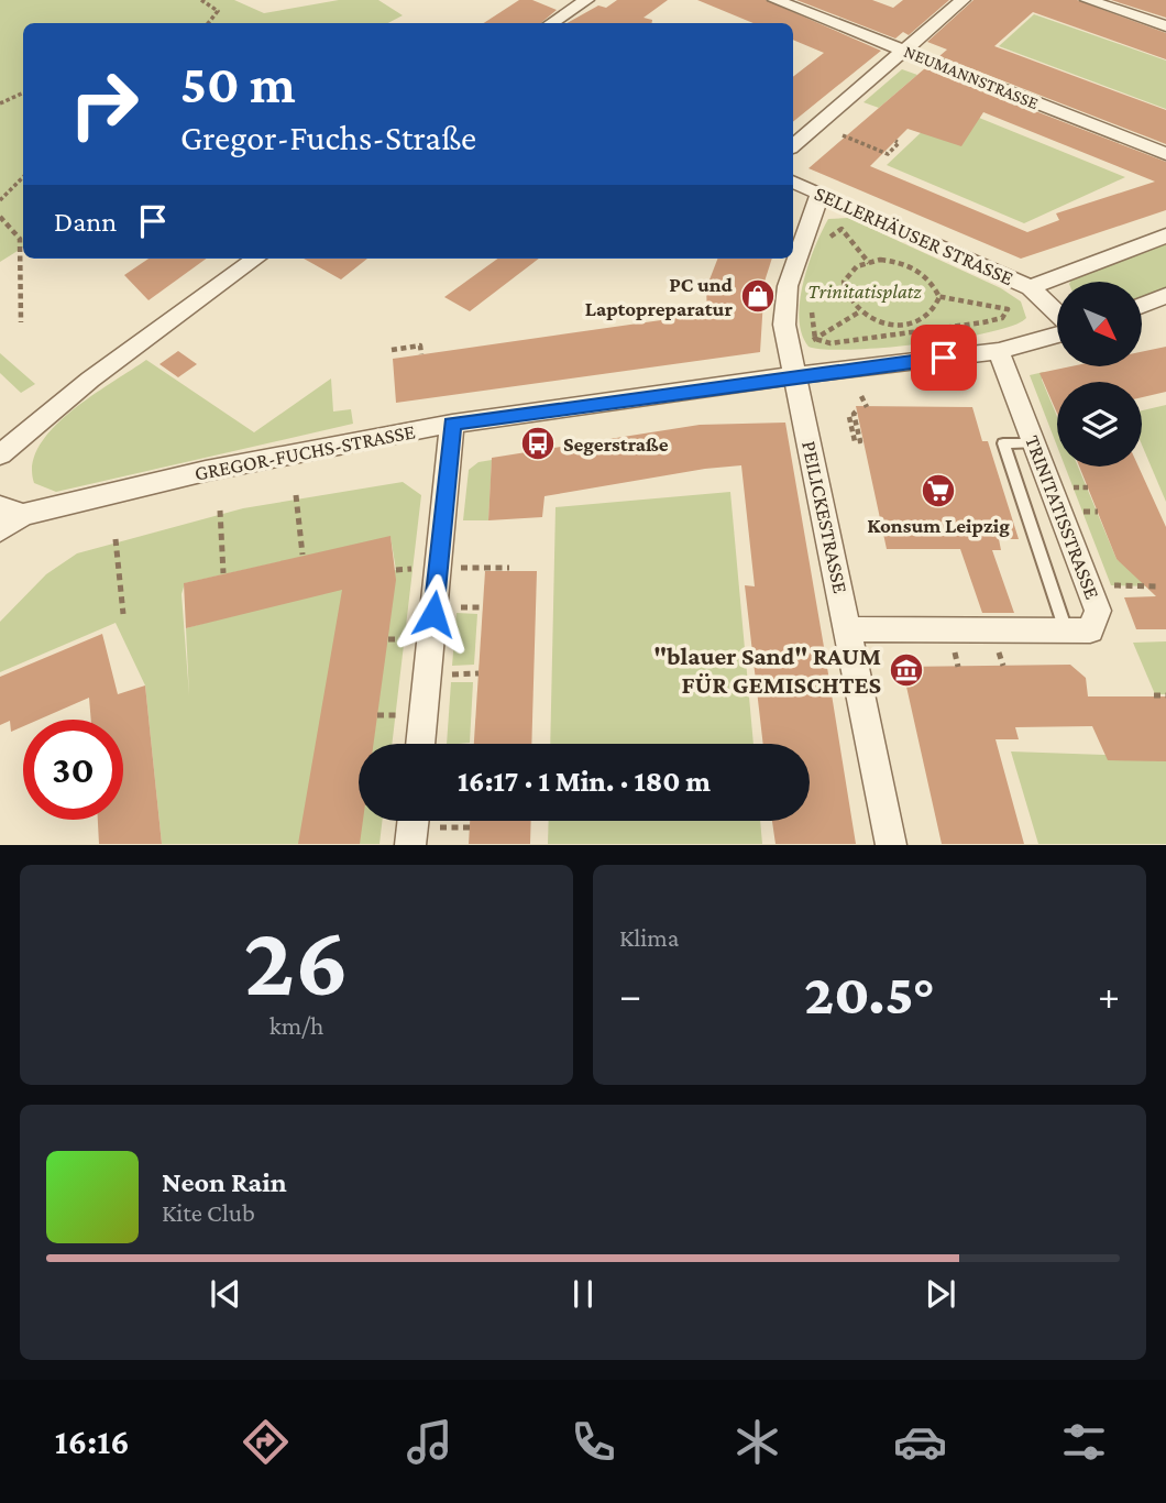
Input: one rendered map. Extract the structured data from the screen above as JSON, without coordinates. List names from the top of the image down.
{
  "streets": {
    "street": [
      "NEUMANNSTRASSE",
      "SELLERHÄUSER STRASSE",
      "GREGOR-FUCHS-STRASSE",
      "PEILICKESTRASSE",
      "TRINITATISSTRASSE"
    ]
  },
  "crossings": [
    ["SELLERHÄUSER STRASSE", "PEILICKESTRASSE"],
    ["GREGOR-FUCHS-STRASSE", "PEILICKESTRASSE"],
    ["GREGOR-FUCHS-STRASSE", "TRINITATISSTRASSE"],
    ["PEILICKESTRASSE", "TRINITATISSTRASSE"]
  ],
  "parks": ["Trinitatisplatz"],
  "places": {
    "shop": ["PC und Laptopreparatur"],
    "bus stop": ["Segerstraße"],
    "supermarket": ["Konsum Leipzig"],
    "museum": ["\"blauer Sand\" RAUM FÜR GEMISCHTES"]
  },
  "north": "bottom right",
  "page": {
    "turn": ["50 m", "Gregor-Fuchs-Straße"],
    "then": "Dann",
    "limit": "30",
    "trip": "16:17 · 1 Min. · 180 m",
    "tile": [
      ["26", "km/h"],
      "Klima"
    ],
    "heat": ["−", "20.5°", "+"],
    "song": ["Neon Rain", "Kite Club"],
    "tabs": "16:16"
  }
}
